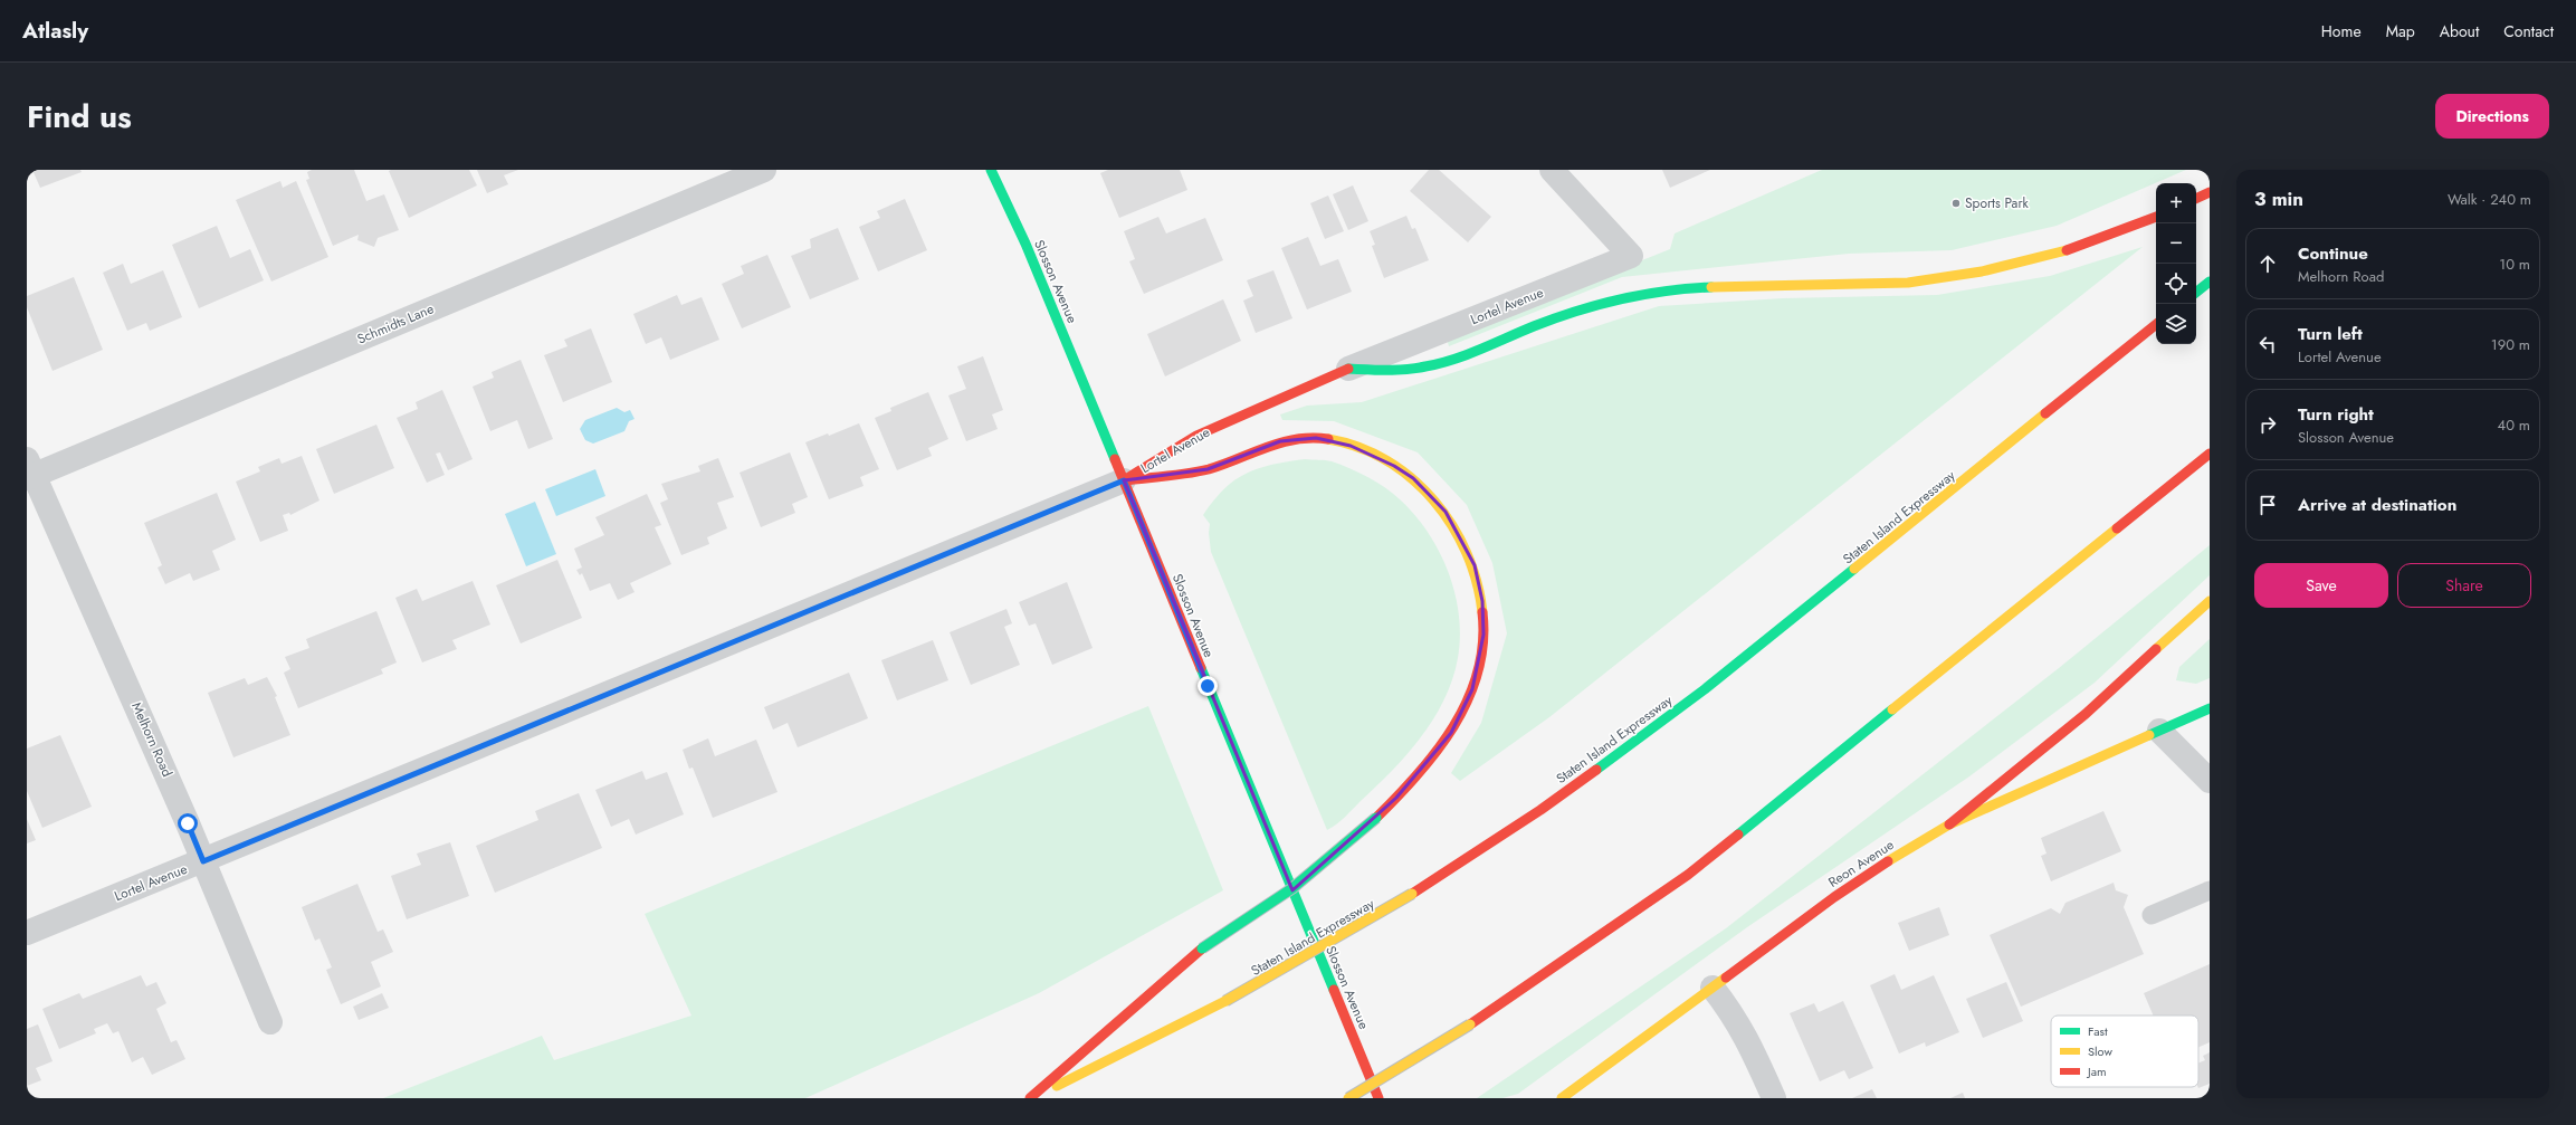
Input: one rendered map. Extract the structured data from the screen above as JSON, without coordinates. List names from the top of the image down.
{
  "streets": {
    "main road": [
      "Slosson Avenue",
      "Lortel Avenue",
      "Staten Island Expressway",
      "Reon Avenue"
    ],
    "street": ["Schmidts Lane", "Melhorn Road"]
  },
  "crossings": [
    ["Slosson Avenue", "Lortel Avenue"],
    ["Lortel Avenue", "Melhorn Road"],
    ["Schmidts Lane", "Melhorn Road"]
  ],
  "places": ["Sports Park"],
  "legend": ["Fast", "Slow", "Jam"],
  "page": {
    "header": "Atlasly",
    "nav": [
      "Home",
      "Map",
      "About",
      "Contact"
    ],
    "title": "Find us",
    "buttons": [
      "Directions",
      ["Save", "Share"]
    ],
    "heading": ["3 min", "Walk · 240 m"],
    "map_buttons": ["+", "−"],
    "list": [
      ["Continue", "Melhorn Road", "10 m"],
      ["Turn left", "Lortel Avenue", "190 m"],
      ["Turn right", "Slosson Avenue", "40 m"],
      "Arrive at destination"
    ]
  }
}
